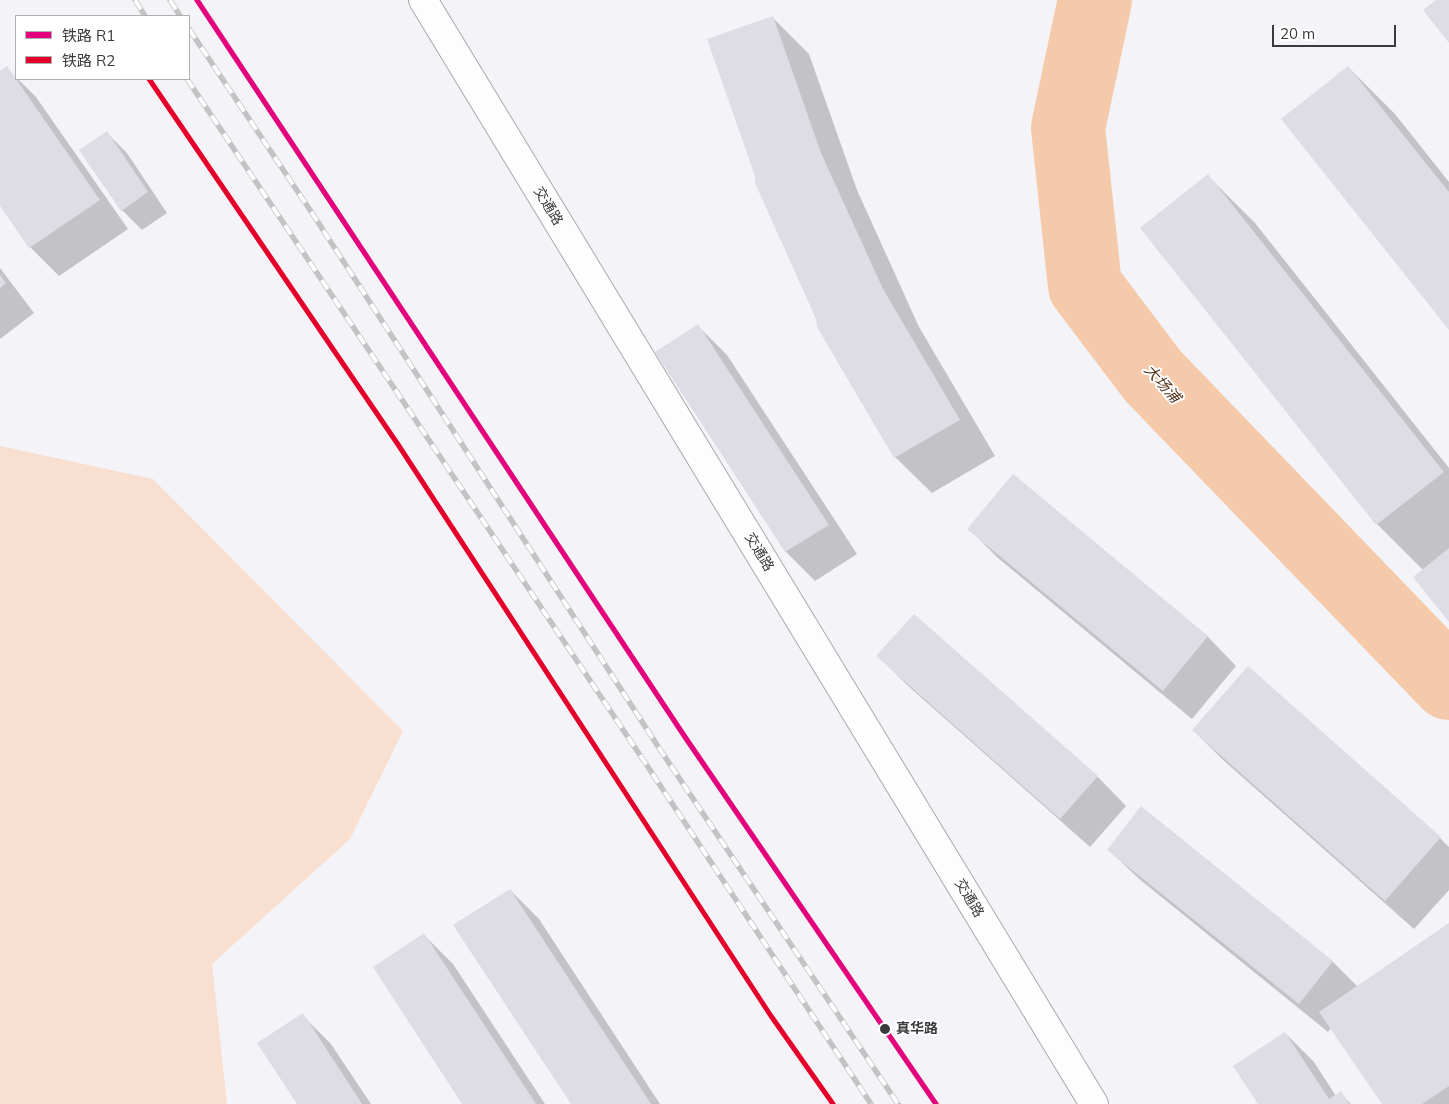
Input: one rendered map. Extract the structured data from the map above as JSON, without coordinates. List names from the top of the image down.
{
  "streets": {
    "main road": ["交通路"]
  },
  "water": ["大场浦"],
  "places": ["真华路"],
  "lines": ["rail line R1", "rail line R2"],
  "legend": ["铁路 R1", "铁路 R2"],
  "scale_bar": "20 m"
}
